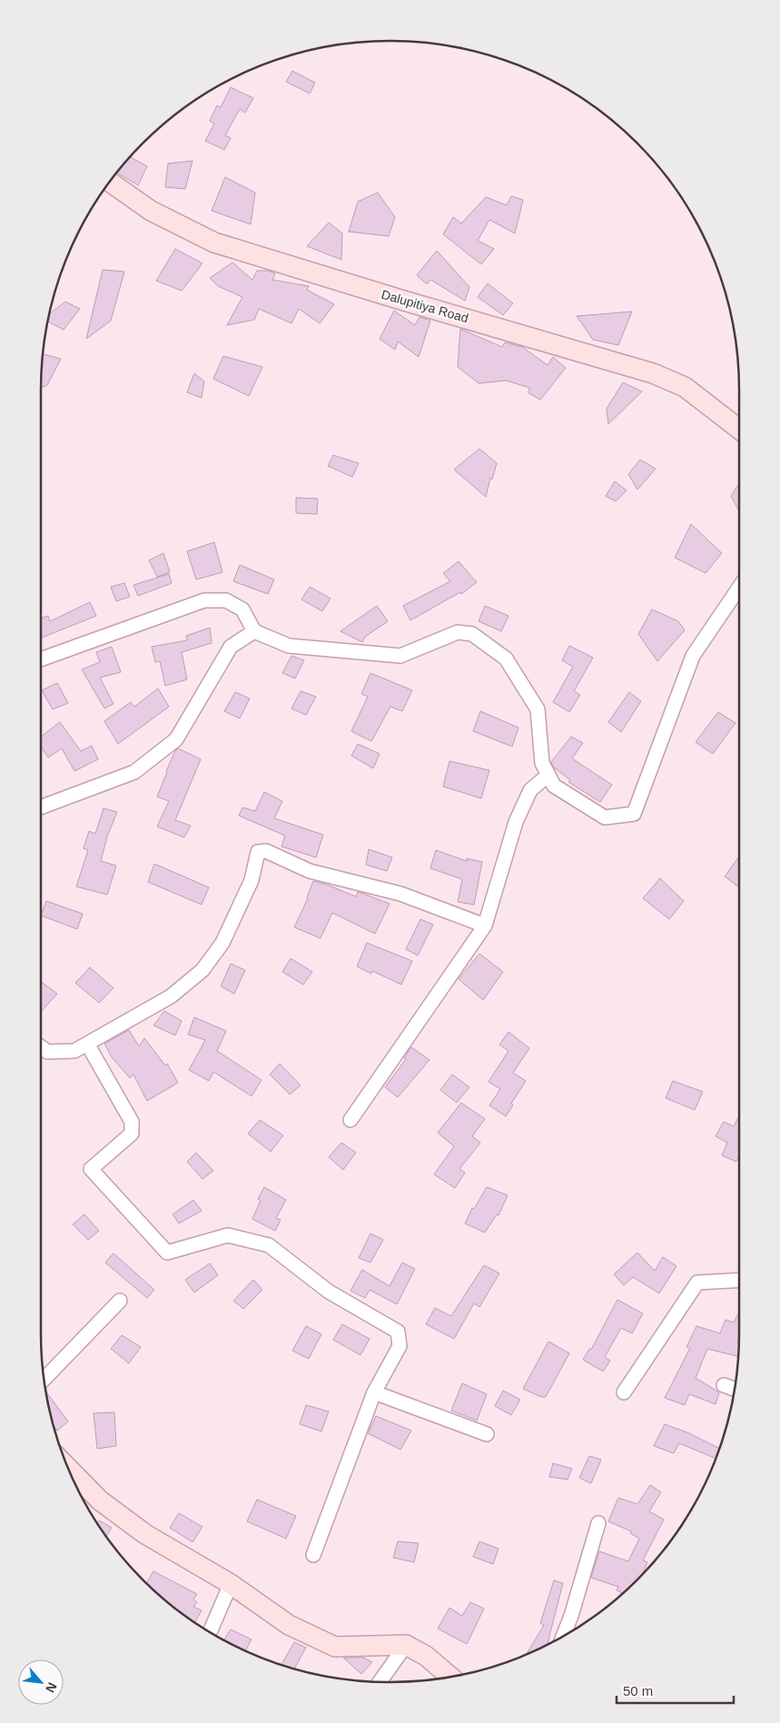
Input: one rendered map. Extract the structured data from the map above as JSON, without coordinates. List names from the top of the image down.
{
  "streets": {
    "street": ["Dalupitiya Road"]
  },
  "scale_bar": "50 m",
  "north": "bottom right"
}
